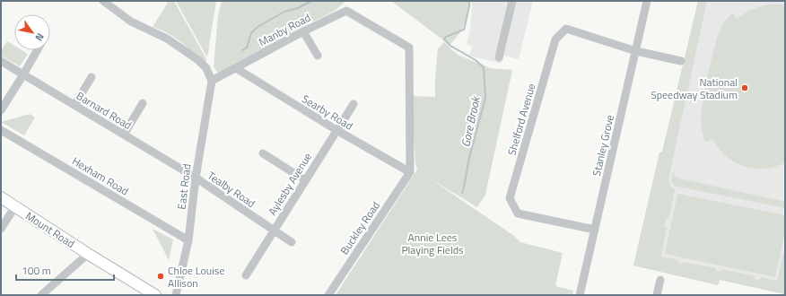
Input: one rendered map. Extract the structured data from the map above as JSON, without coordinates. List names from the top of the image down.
{
  "streets": {
    "main road": ["Mount Road"],
    "street": [
      "Manby Road",
      "Barnard Road",
      "Searby Road",
      "Shelford Avenue",
      "Stanley Grove",
      "Hexham Road",
      "Aylesby Avenue",
      "East Road",
      "Tealby Road",
      "Buckley Road"
    ]
  },
  "crossings": [
    ["Manby Road", "Searby Road"],
    ["Manby Road", "East Road"],
    ["Manby Road", "Buckley Road"],
    ["Barnard Road", "East Road"],
    ["Barnard Road", "Tealby Road"],
    ["Searby Road", "Aylesby Avenue"],
    ["Searby Road", "Buckley Road"],
    ["Shelford Avenue", "Stanley Grove"],
    ["Hexham Road", "East Road"],
    ["Aylesby Avenue", "Tealby Road"],
    ["East Road", "Tealby Road"]
  ],
  "water": ["Gore Brook"],
  "parks": ["Annie Lees Playing Fields"],
  "places": ["National Speedway Stadium", "Chloe Louise Allison"],
  "scale_bar": "100 m",
  "north": "bottom right"
}
